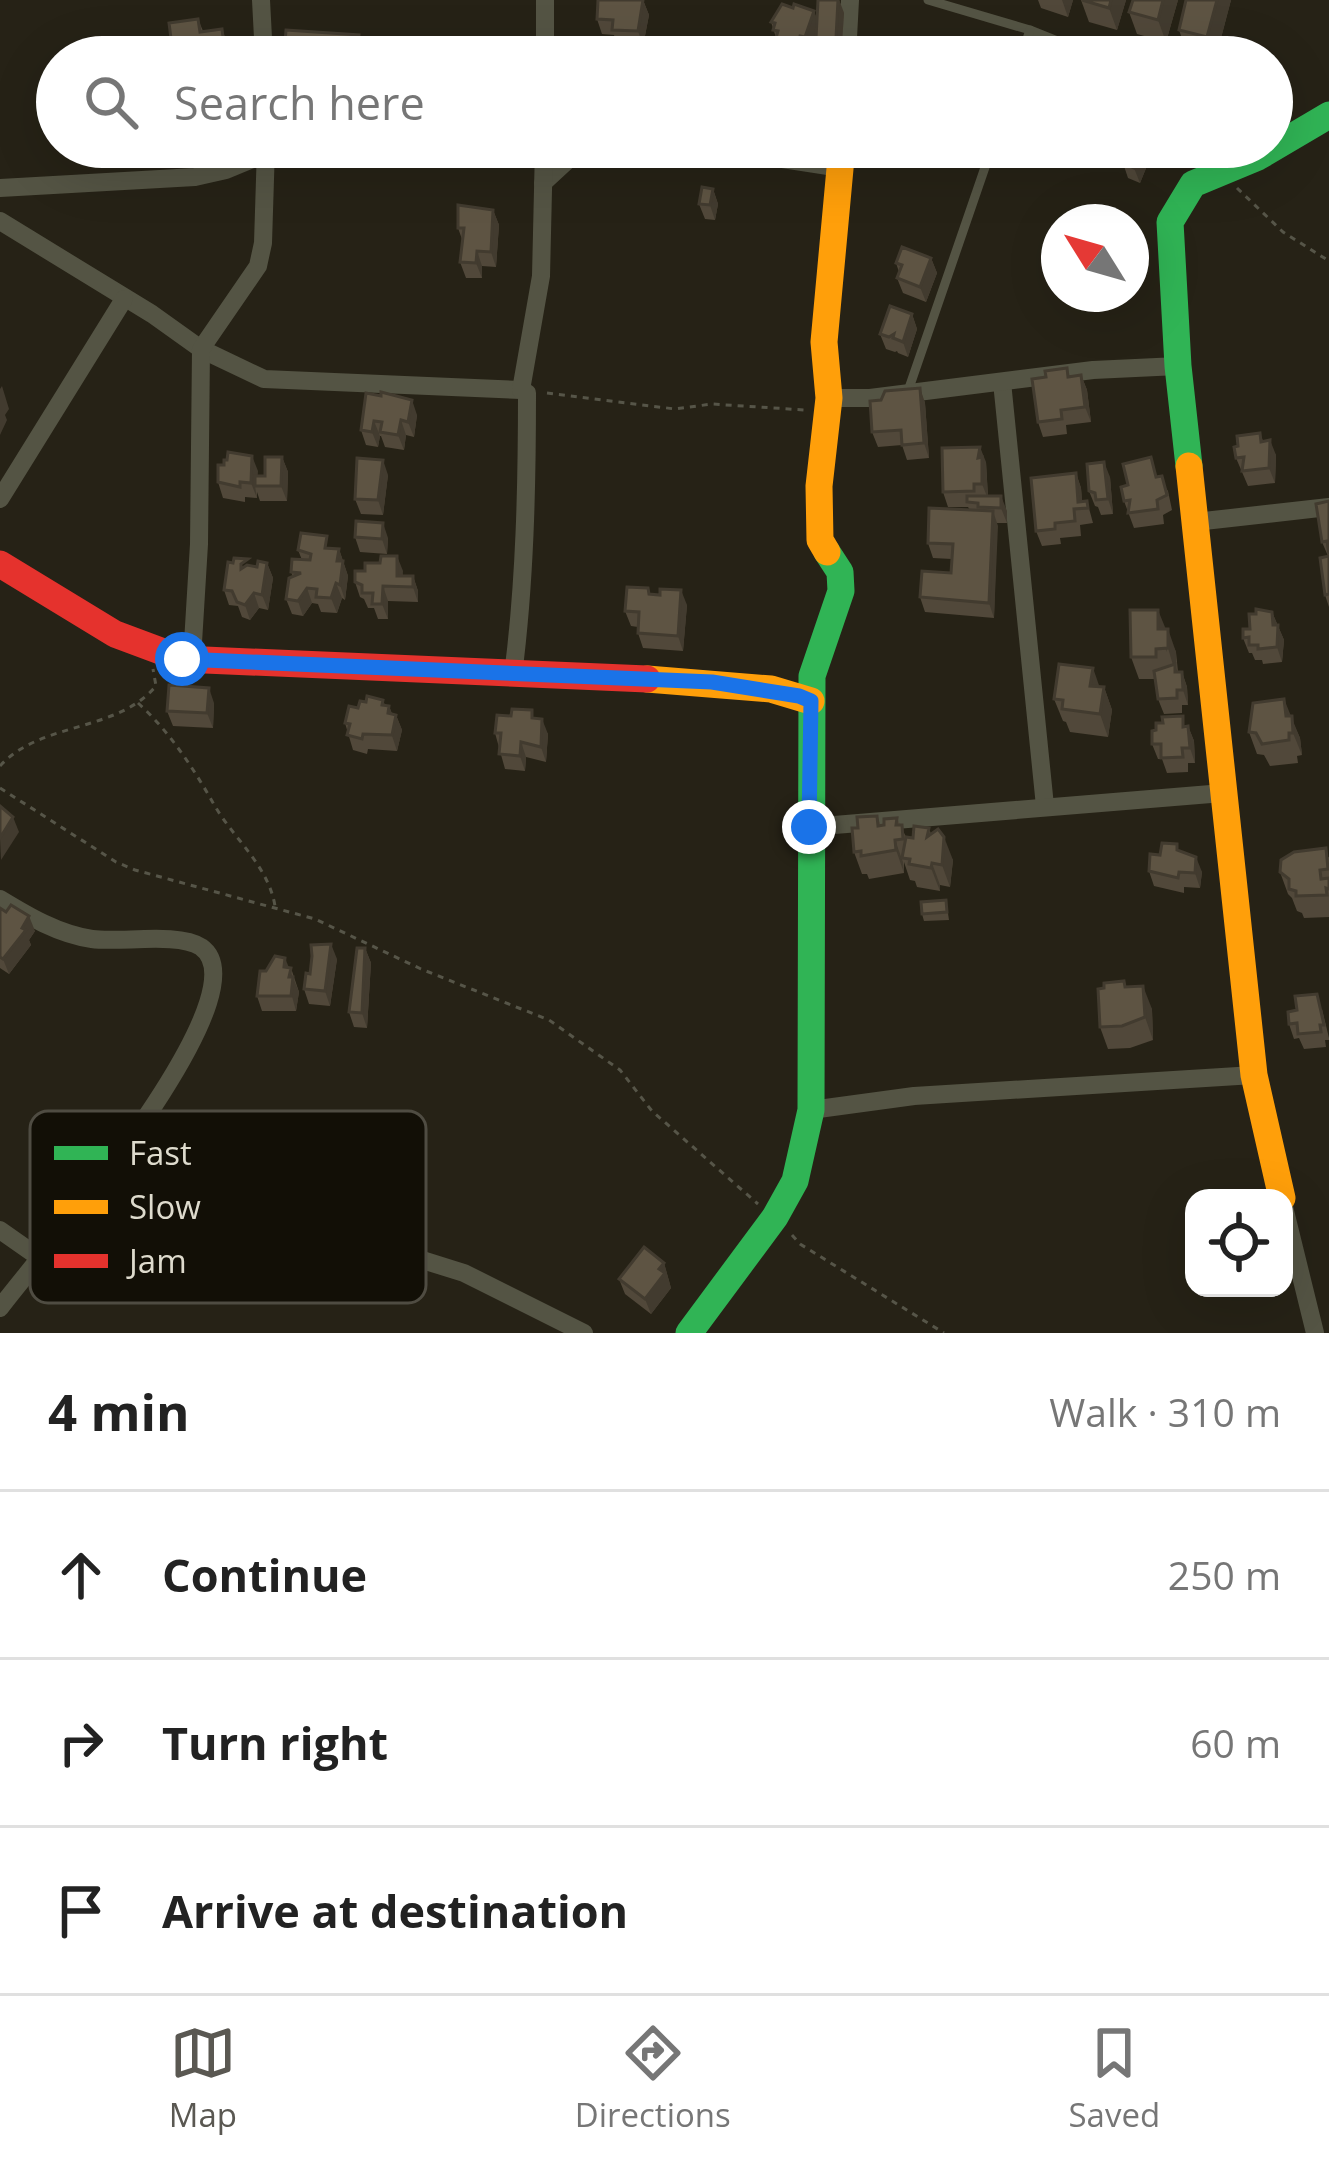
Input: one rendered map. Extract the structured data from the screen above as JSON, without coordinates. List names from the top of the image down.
{
  "legend": ["Fast", "Slow", "Jam"],
  "north": "top left",
  "page": {
    "search": "Search here",
    "heading": ["4 min", "Walk · 310 m"],
    "list": [
      ["Continue", "250 m"],
      ["Turn right", "60 m"],
      "Arrive at destination"
    ],
    "nav": ["Map", "Directions", "Saved"]
  }
}
